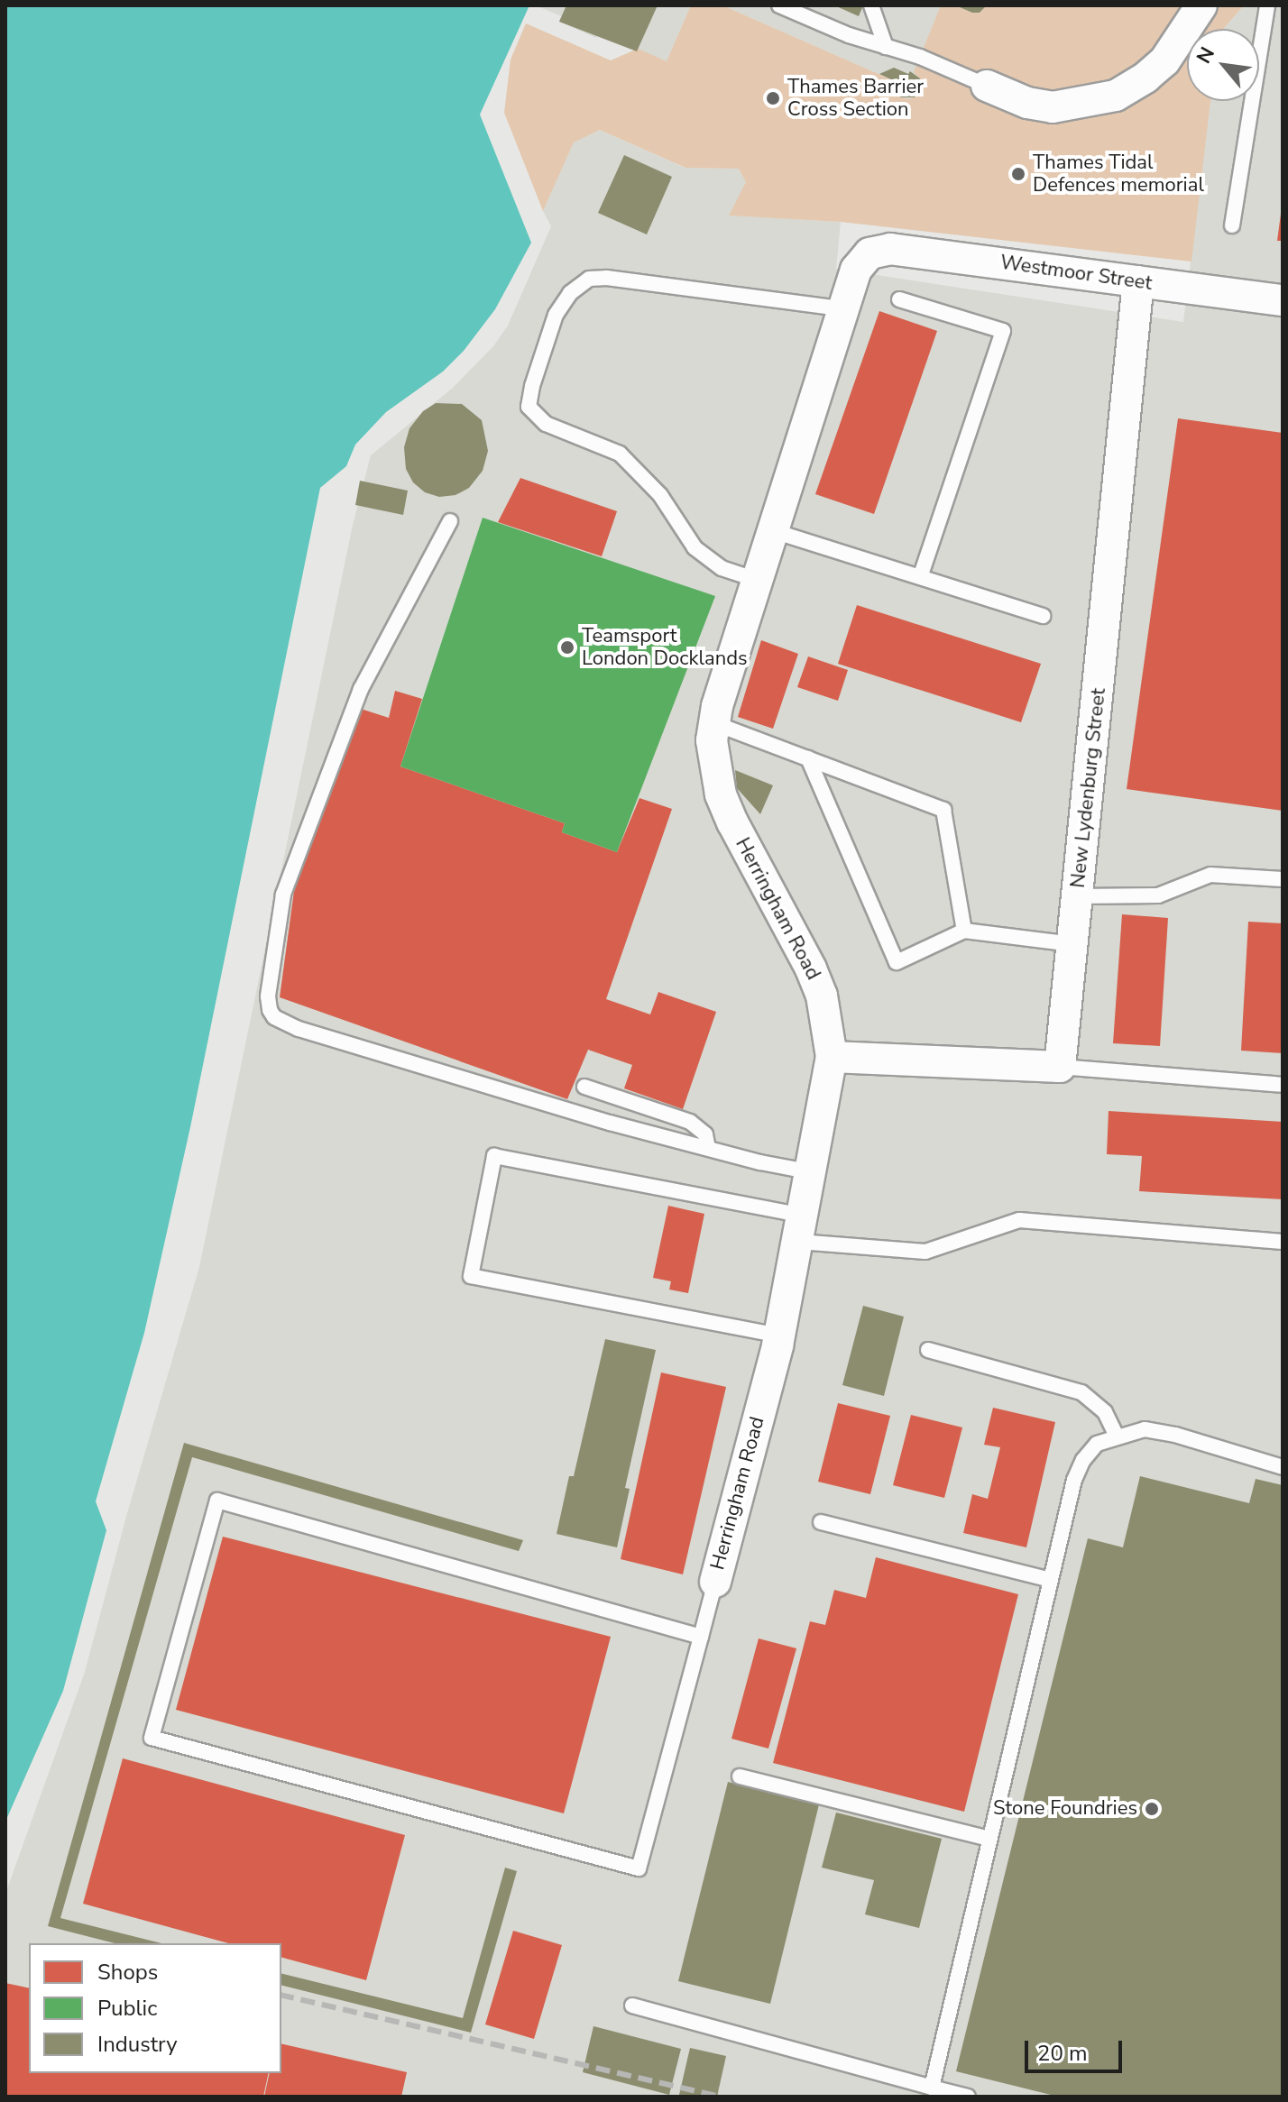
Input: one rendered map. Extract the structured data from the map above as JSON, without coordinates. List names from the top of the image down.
{
  "streets": {
    "street": ["Westmoor Street", "New Lydenburg Street", "Herringham Road"]
  },
  "crossings": [
    ["Westmoor Street", "New Lydenburg Street"],
    ["Westmoor Street", "Herringham Road"]
  ],
  "places": [
    "Thames Barrier Cross Section",
    "Thames Tidal Defences memorial",
    "Teamsport London Docklands",
    "Stone Foundries"
  ],
  "legend": ["Shops", "Public", "Industry"],
  "scale_bar": "20 m",
  "north": "top left"
}
